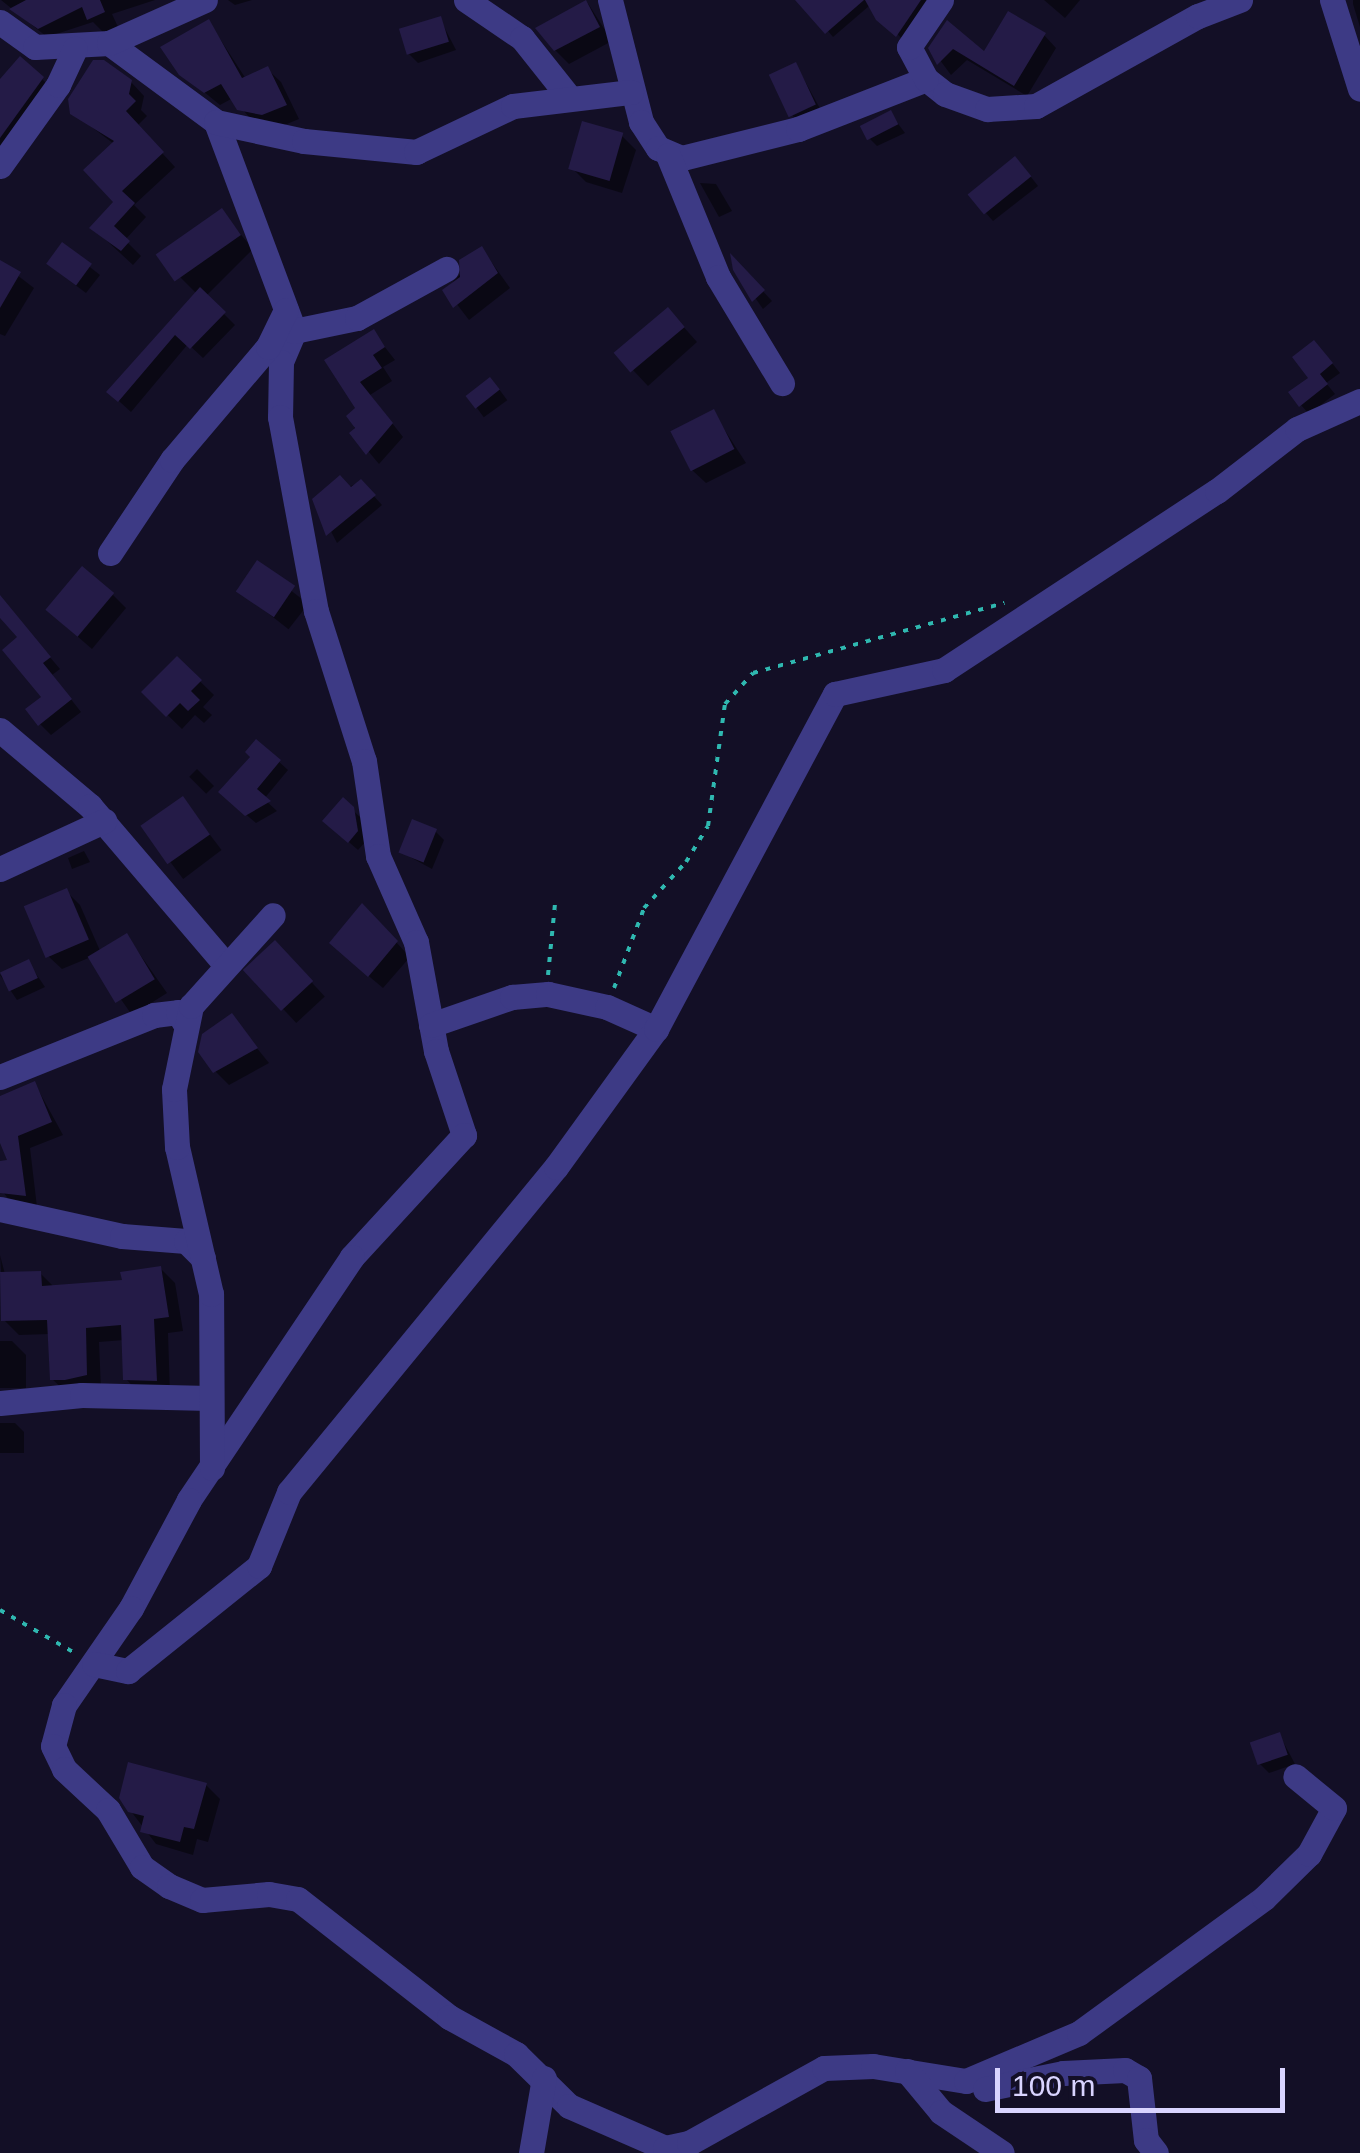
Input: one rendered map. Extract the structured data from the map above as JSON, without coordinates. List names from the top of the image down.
{
  "scale_bar": "100 m"
}
